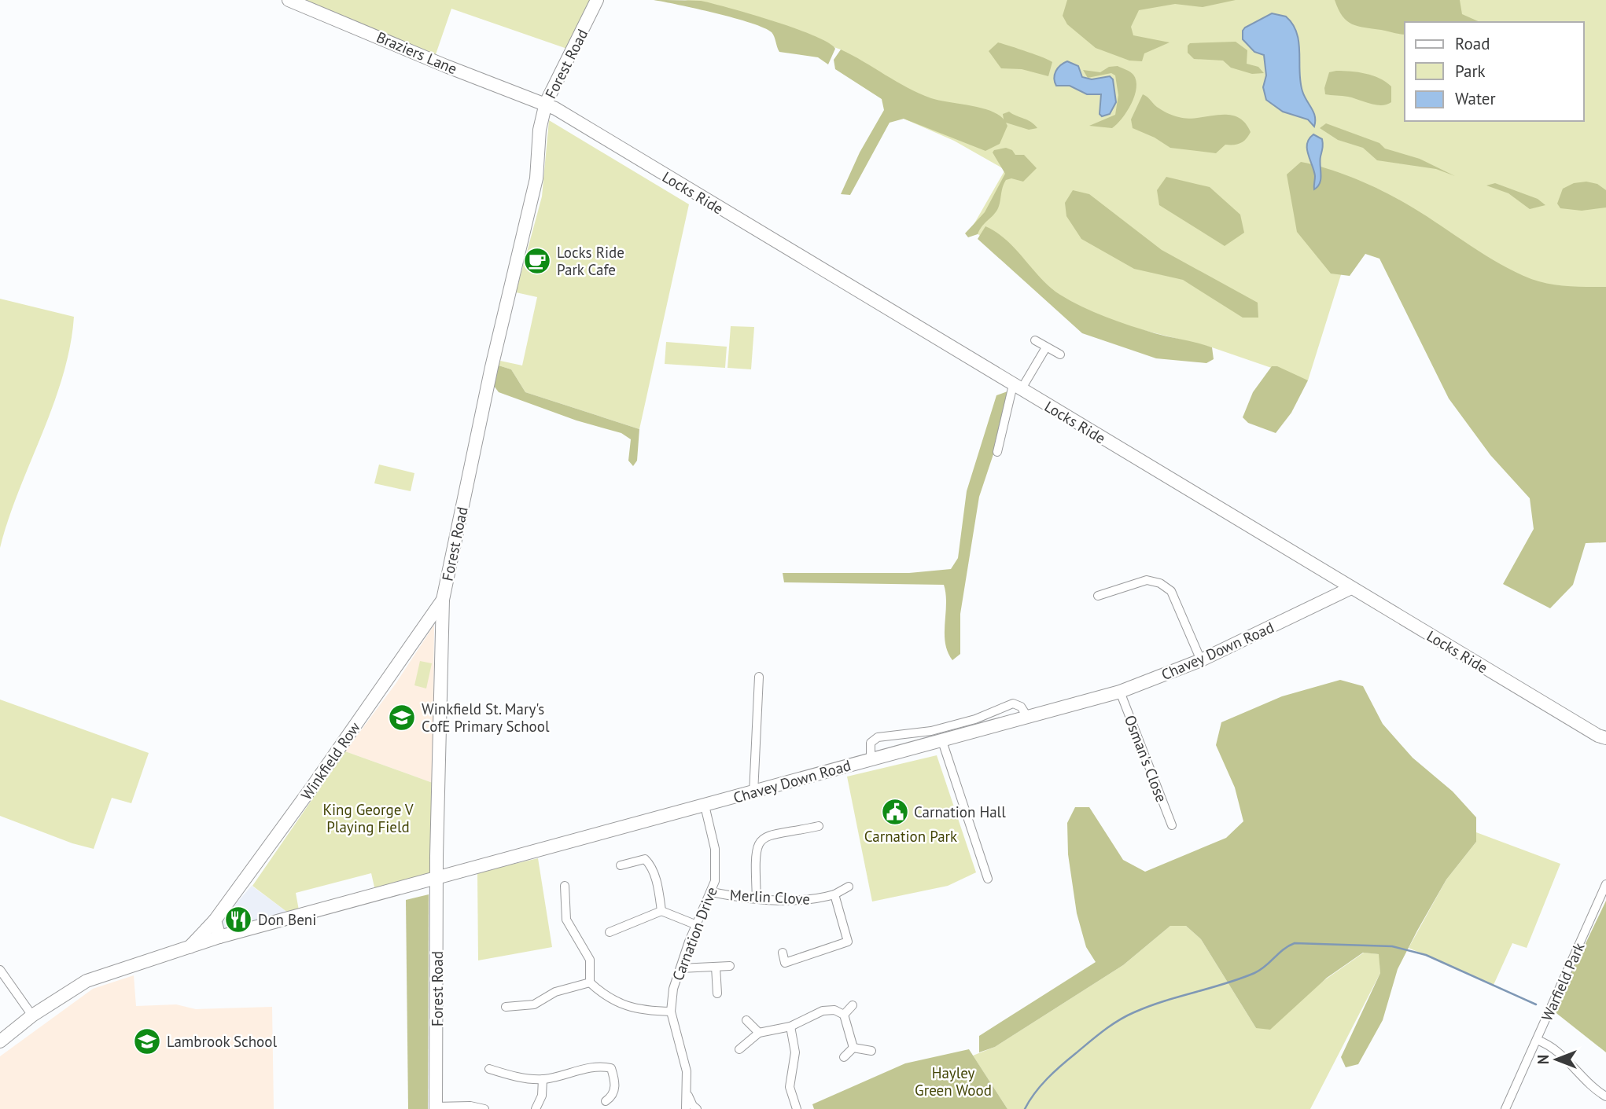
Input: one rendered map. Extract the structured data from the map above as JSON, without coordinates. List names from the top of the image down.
{
  "streets": {
    "main road": [
      "Braziers Lane",
      "Forest Road",
      "Locks Ride",
      "Chavey Down Road",
      "Winkfield Row"
    ],
    "street": [
      "Osman's Close",
      "Merlin Clove",
      "Carnation Drive",
      "Warfield Park"
    ]
  },
  "crossings": [
    ["Braziers Lane", "Forest Road"],
    ["Braziers Lane", "Locks Ride"],
    ["Forest Road", "Locks Ride"],
    ["Forest Road", "Chavey Down Road"],
    ["Forest Road", "Winkfield Row"],
    ["Locks Ride", "Chavey Down Road"],
    ["Chavey Down Road", "Osman's Close"],
    ["Chavey Down Road", "Winkfield Row"],
    ["Chavey Down Road", "Carnation Drive"],
    ["Merlin Clove", "Carnation Drive"]
  ],
  "parks": ["King George V Playing Field", "Carnation Park", "Hayley Green Wood"],
  "places": {
    "cafe": ["Locks Ride Park Cafe"],
    "school or university": ["Winkfield St. Mary's CofE Primary School", "Lambrook School"],
    "public building": ["Carnation Hall"],
    "restaurant": ["Don Beni"]
  },
  "legend": ["Road", "Park", "Water"],
  "north": "left"
}
